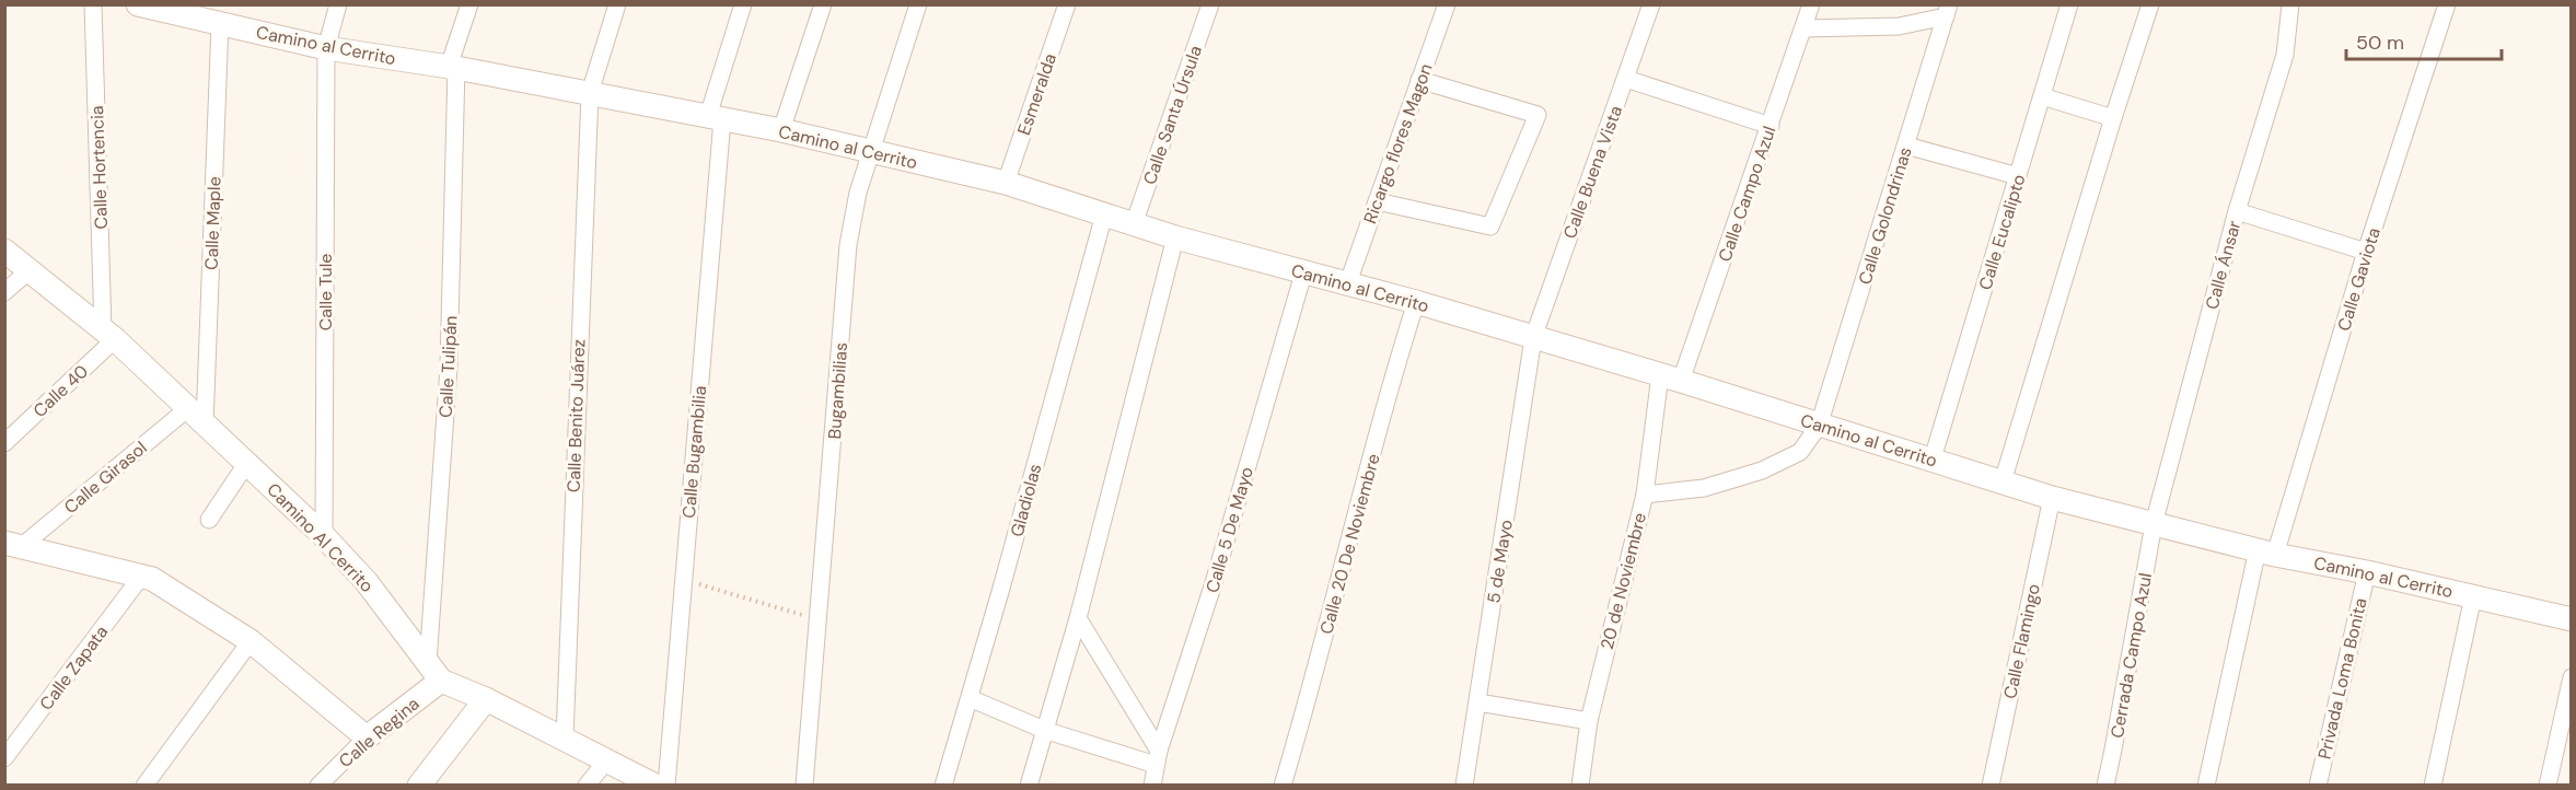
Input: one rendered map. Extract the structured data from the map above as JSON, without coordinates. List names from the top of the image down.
{
  "streets": {
    "main road": ["Camino al Cerrito", "Camino Al Cerrito", "Calle Regina"],
    "street": [
      "Esmeralda",
      "Calle Santa Úrsula",
      "Ricargo flores Magon",
      "Calle Hortencia",
      "Calle Buena Vista",
      "Calle Campo Azul",
      "Calle Golondrinas",
      "Calle Maple",
      "Calle Eucalipto",
      "Calle Ánsar",
      "Calle Gaviota",
      "Calle Tule",
      "Calle Tulipán",
      "Calle 40",
      "Bugambilias",
      "Calle Benito Juárez",
      "Calle Bugambilia",
      "Calle Girasol",
      "Gladiolas",
      "Calle 5 De Mayo",
      "Calle 20 De Noviembre",
      "5 de Mayo",
      "20 de Noviembre",
      "Calle Flamingo",
      "Cerrada Campo Azul",
      "Calle Zapata",
      "Privada Loma Bonita"
    ]
  },
  "crossings": [
    ["Camino al Cerrito", "Esmeralda"],
    ["Camino al Cerrito", "Calle Santa Úrsula"],
    ["Camino al Cerrito", "Ricargo flores Magon"],
    ["Camino al Cerrito", "Calle Buena Vista"],
    ["Camino al Cerrito", "Calle Campo Azul"],
    ["Camino al Cerrito", "Calle Golondrinas"],
    ["Camino al Cerrito", "Calle Maple"],
    ["Camino al Cerrito", "Calle Eucalipto"],
    ["Camino al Cerrito", "Calle Ánsar"],
    ["Camino al Cerrito", "Calle Gaviota"],
    ["Camino al Cerrito", "Calle Tule"],
    ["Camino al Cerrito", "Calle Tulipán"],
    ["Camino al Cerrito", "Bugambilias"],
    ["Camino al Cerrito", "Calle Benito Juárez"],
    ["Camino al Cerrito", "Calle Bugambilia"],
    ["Camino al Cerrito", "Gladiolas"],
    ["Camino al Cerrito", "Calle 5 De Mayo"],
    ["Camino al Cerrito", "Calle 20 De Noviembre"],
    ["Camino al Cerrito", "5 de Mayo"],
    ["Camino al Cerrito", "20 de Noviembre"],
    ["Camino al Cerrito", "Calle Flamingo"],
    ["Camino al Cerrito", "Cerrada Campo Azul"],
    ["Camino al Cerrito", "Privada Loma Bonita"],
    ["Calle Hortencia", "Calle 40"],
    ["Calle Hortencia", "Camino Al Cerrito"],
    ["Calle Buena Vista", "5 de Mayo"],
    ["Calle Campo Azul", "20 de Noviembre"],
    ["Calle Golondrinas", "20 de Noviembre"],
    ["Calle Maple", "Calle Girasol"],
    ["Calle Maple", "Camino Al Cerrito"],
    ["Calle Ánsar", "Cerrada Campo Azul"],
    ["Calle Tule", "Camino Al Cerrito"],
    ["Calle Tulipán", "Camino Al Cerrito"],
    ["Calle Tulipán", "Calle Regina"],
    ["Calle 40", "Camino Al Cerrito"],
    ["Calle Girasol", "Camino Al Cerrito"],
    ["Camino Al Cerrito", "Calle Regina"]
  ],
  "scale_bar": "50 m"
}
